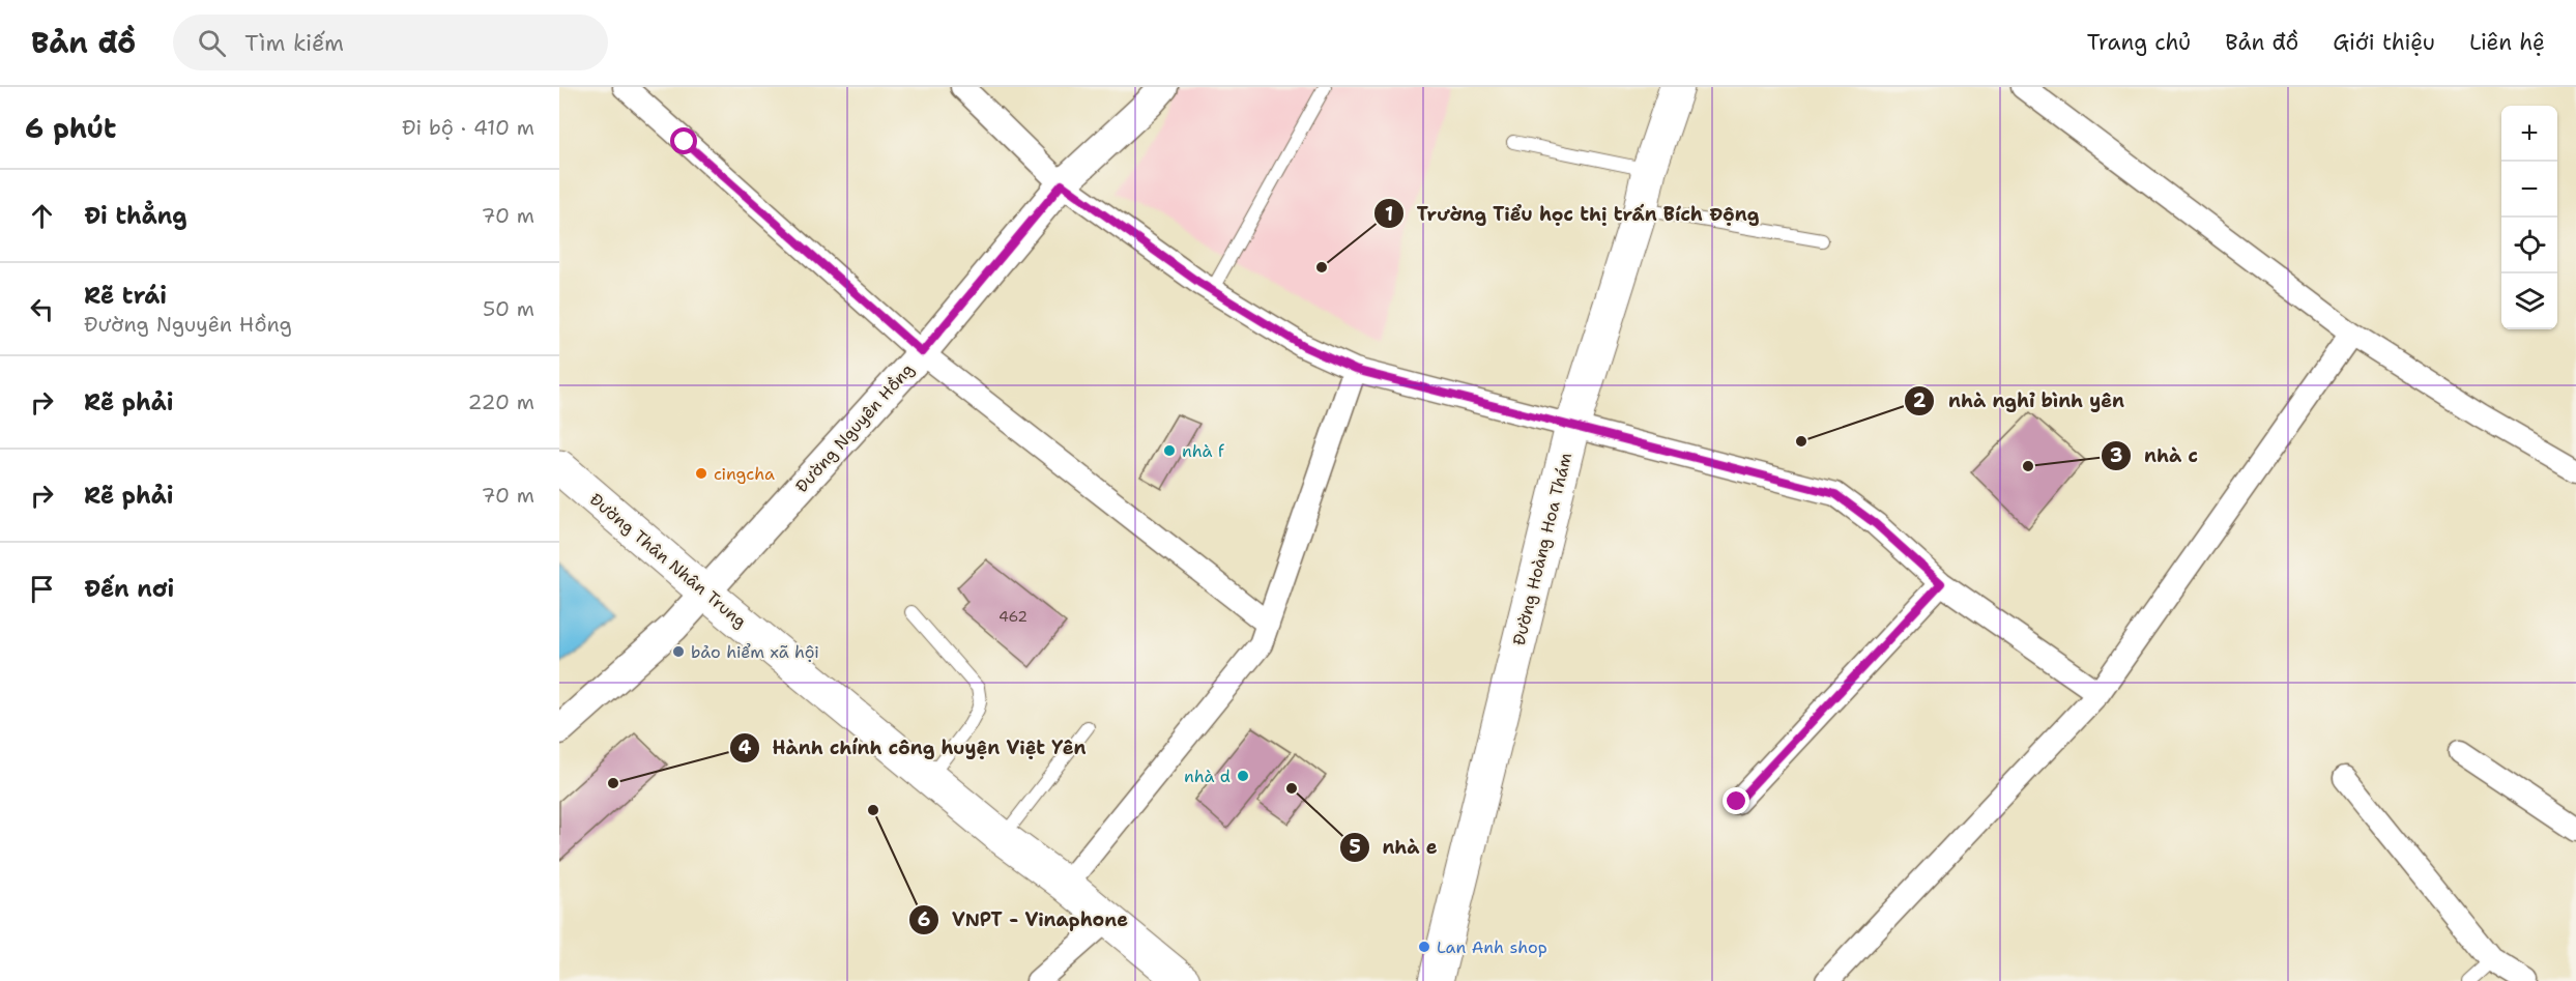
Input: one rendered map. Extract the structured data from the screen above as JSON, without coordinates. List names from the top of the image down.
{
  "streets": {
    "main road": ["Đường Hoàng Hoa Thám", "Đường Thân Nhân Trung"],
    "street": ["Đường Nguyên Hồng"]
  },
  "crossings": [
    ["Đường Nguyên Hồng", "Đường Thân Nhân Trung"]
  ],
  "places": [
    "Trường Tiểu học thị trấn Bích Động",
    "nhà nghỉ bình yên",
    "nhà f",
    "nhà c",
    "cingcha",
    "bảo hiểm xã hội",
    "nhà d",
    "Hành chính công huyện Việt Yên",
    "nhà e",
    "VNPT - Vinaphone",
    "Lan Anh shop"
  ],
  "house_numbers": ["462"],
  "page": {
    "header": "Bản đồ",
    "search": "Tìm kiếm",
    "nav": [
      "Trang chủ",
      "Bản đồ",
      "Giới thiệu",
      "Liên hệ"
    ],
    "heading": ["6 phút", "Đi bộ · 410 m"],
    "map_buttons": ["+", "−"],
    "list": [
      ["Đi thẳng", "70 m"],
      ["Rẽ trái", "Đường Nguyên Hồng", "50 m"],
      ["Rẽ phải", "220 m"],
      ["Rẽ phải", "70 m"],
      "Đến nơi"
    ]
  }
}
